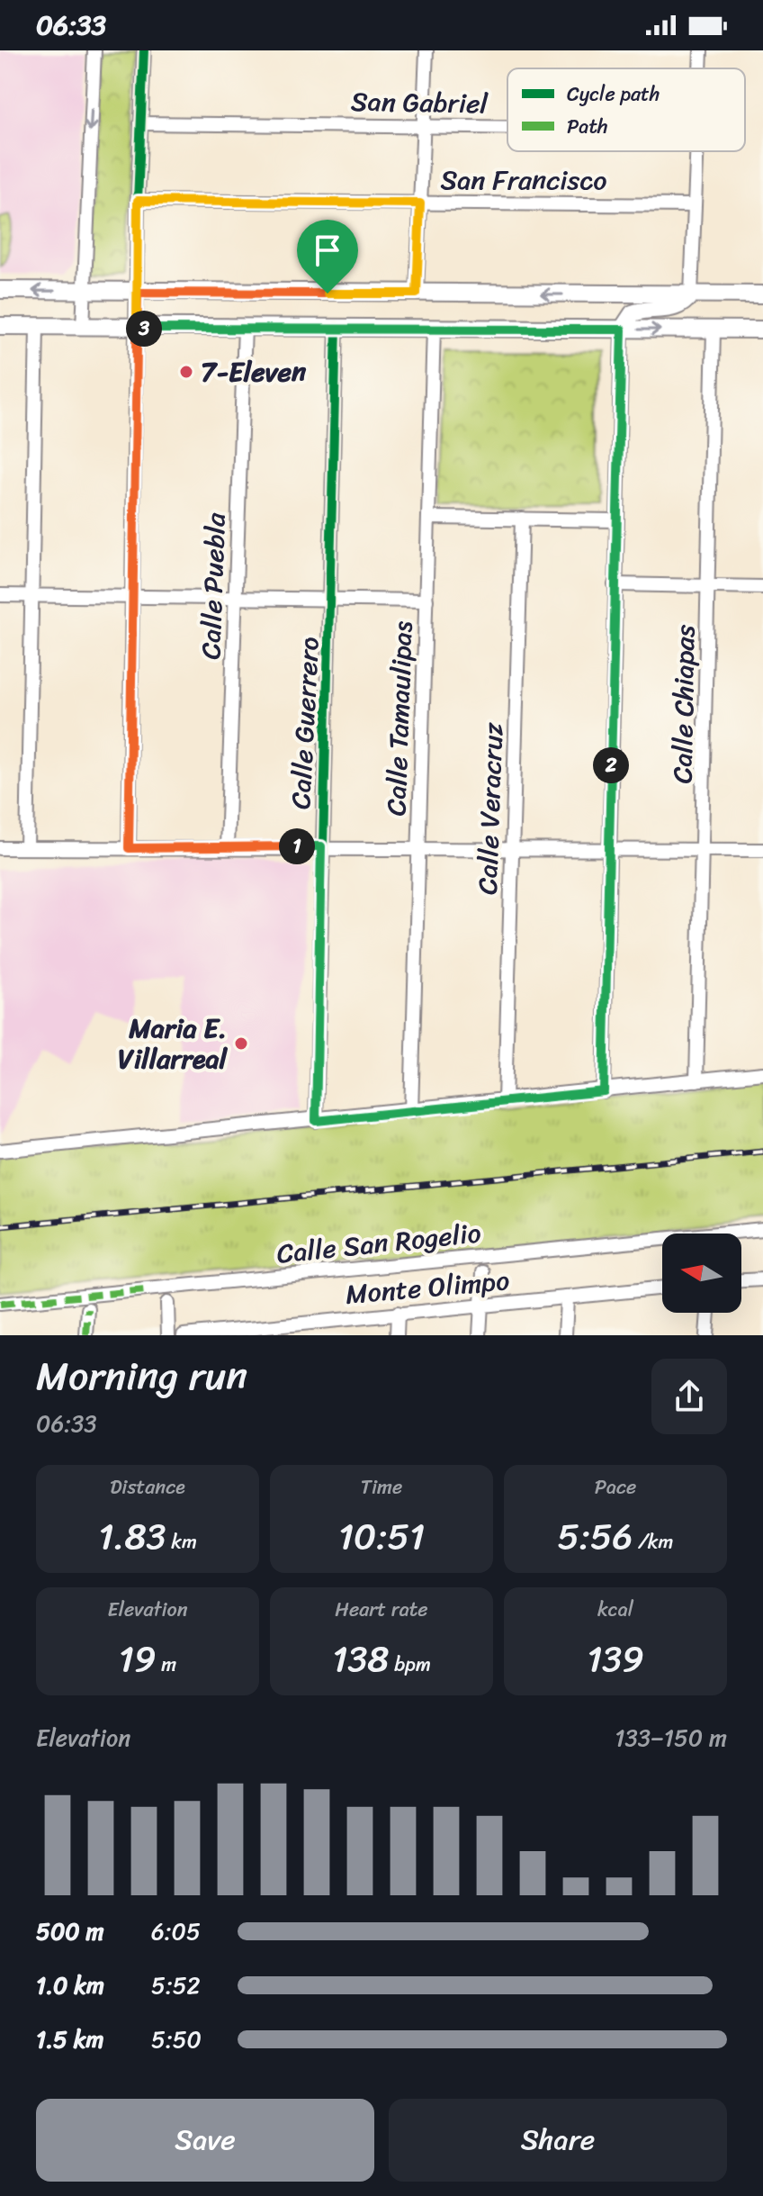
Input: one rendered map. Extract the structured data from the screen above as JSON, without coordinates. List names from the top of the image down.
{
  "streets": {
    "street": [
      "San Gabriel",
      "San Francisco",
      "Calle Puebla",
      "Calle Chiapas",
      "Calle Tamaulipas",
      "Calle Guerrero",
      "Calle Veracruz",
      "Calle San Rogelio",
      "Monte Olimpo"
    ]
  },
  "places": ["7-Eleven", "Maria E. Villarreal"],
  "legend": ["Cycle path", "Path"],
  "north": "left",
  "page": {
    "status": "06:33",
    "pins": ["3", "2", "1"],
    "heading": ["Morning run", "06:33"],
    "stats": [
      ["Distance", "1.83 km"],
      ["Time", "10:51"],
      ["Pace", "5:56 /km"],
      ["Elevation", "19 m"],
      ["Heart rate", "138 bpm"],
      ["kcal", "139"]
    ],
    "chart": ["Elevation", "133–150 m"],
    "list": [
      {
        "name": "500 m",
        "note": "6:05"
      },
      {
        "name": "1.0 km",
        "note": "5:52"
      },
      {
        "name": "1.5 km",
        "note": "5:50"
      }
    ],
    "buttons": ["Save", "Share"]
  }
}
